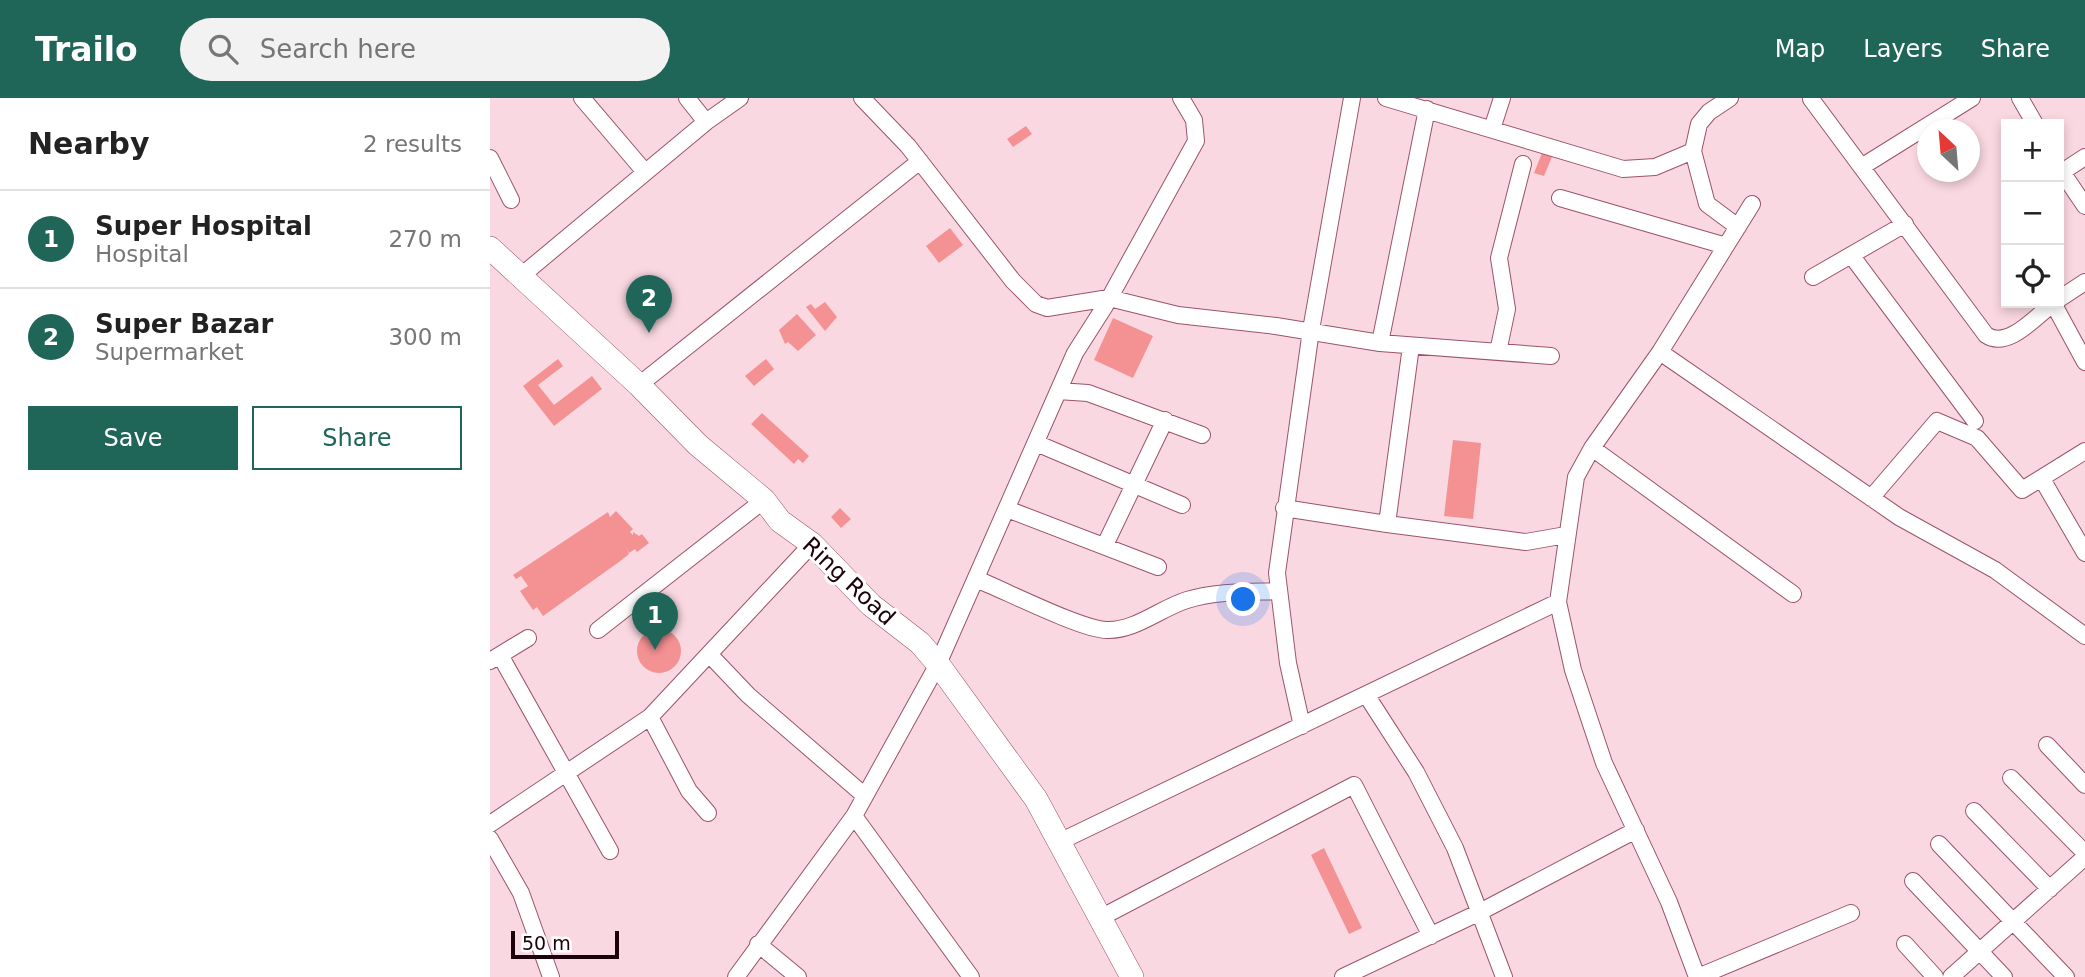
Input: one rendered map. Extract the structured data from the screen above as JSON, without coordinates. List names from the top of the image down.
{
  "streets": {
    "main road": ["Ring Road"]
  },
  "scale_bar": "50 m",
  "north": "top left",
  "page": {
    "header": "Trailo",
    "search": "Search here",
    "nav": ["Map", "Layers", "Share"],
    "heading": ["Nearby", "2 results"],
    "map_buttons": ["+", "−"],
    "list": [
      {
        "mark": "1",
        "name": "Super Hospital",
        "note": "Hospital",
        "value": "270 m"
      },
      {
        "mark": "2",
        "name": "Super Bazar",
        "note": "Supermarket",
        "value": "300 m"
      }
    ],
    "pins": ["2", "1"],
    "buttons": ["Save", "Share"],
    "scale": "50 m"
  }
}
